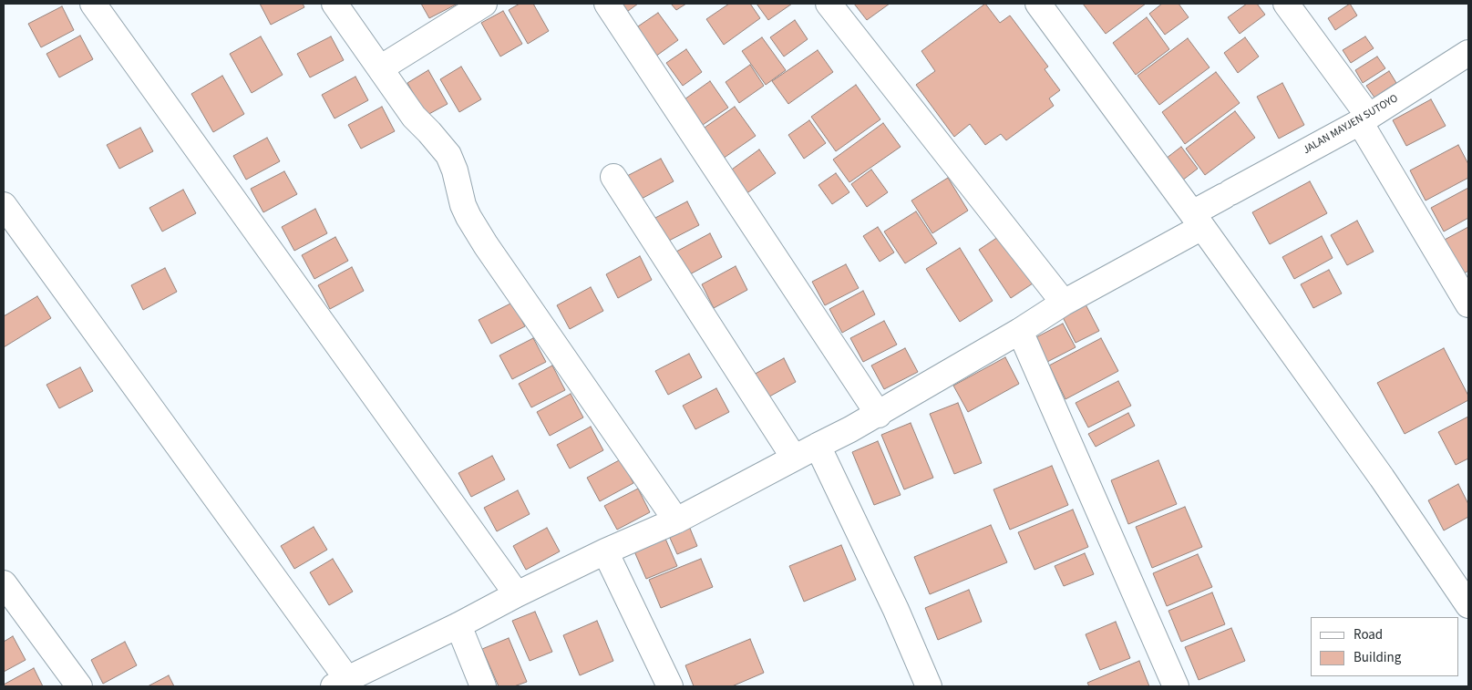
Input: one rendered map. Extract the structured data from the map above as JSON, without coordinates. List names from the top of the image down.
{
  "streets": {
    "street": ["JALAN MAYJEN SUTOYO"]
  },
  "legend": ["Road", "Building"]
}
